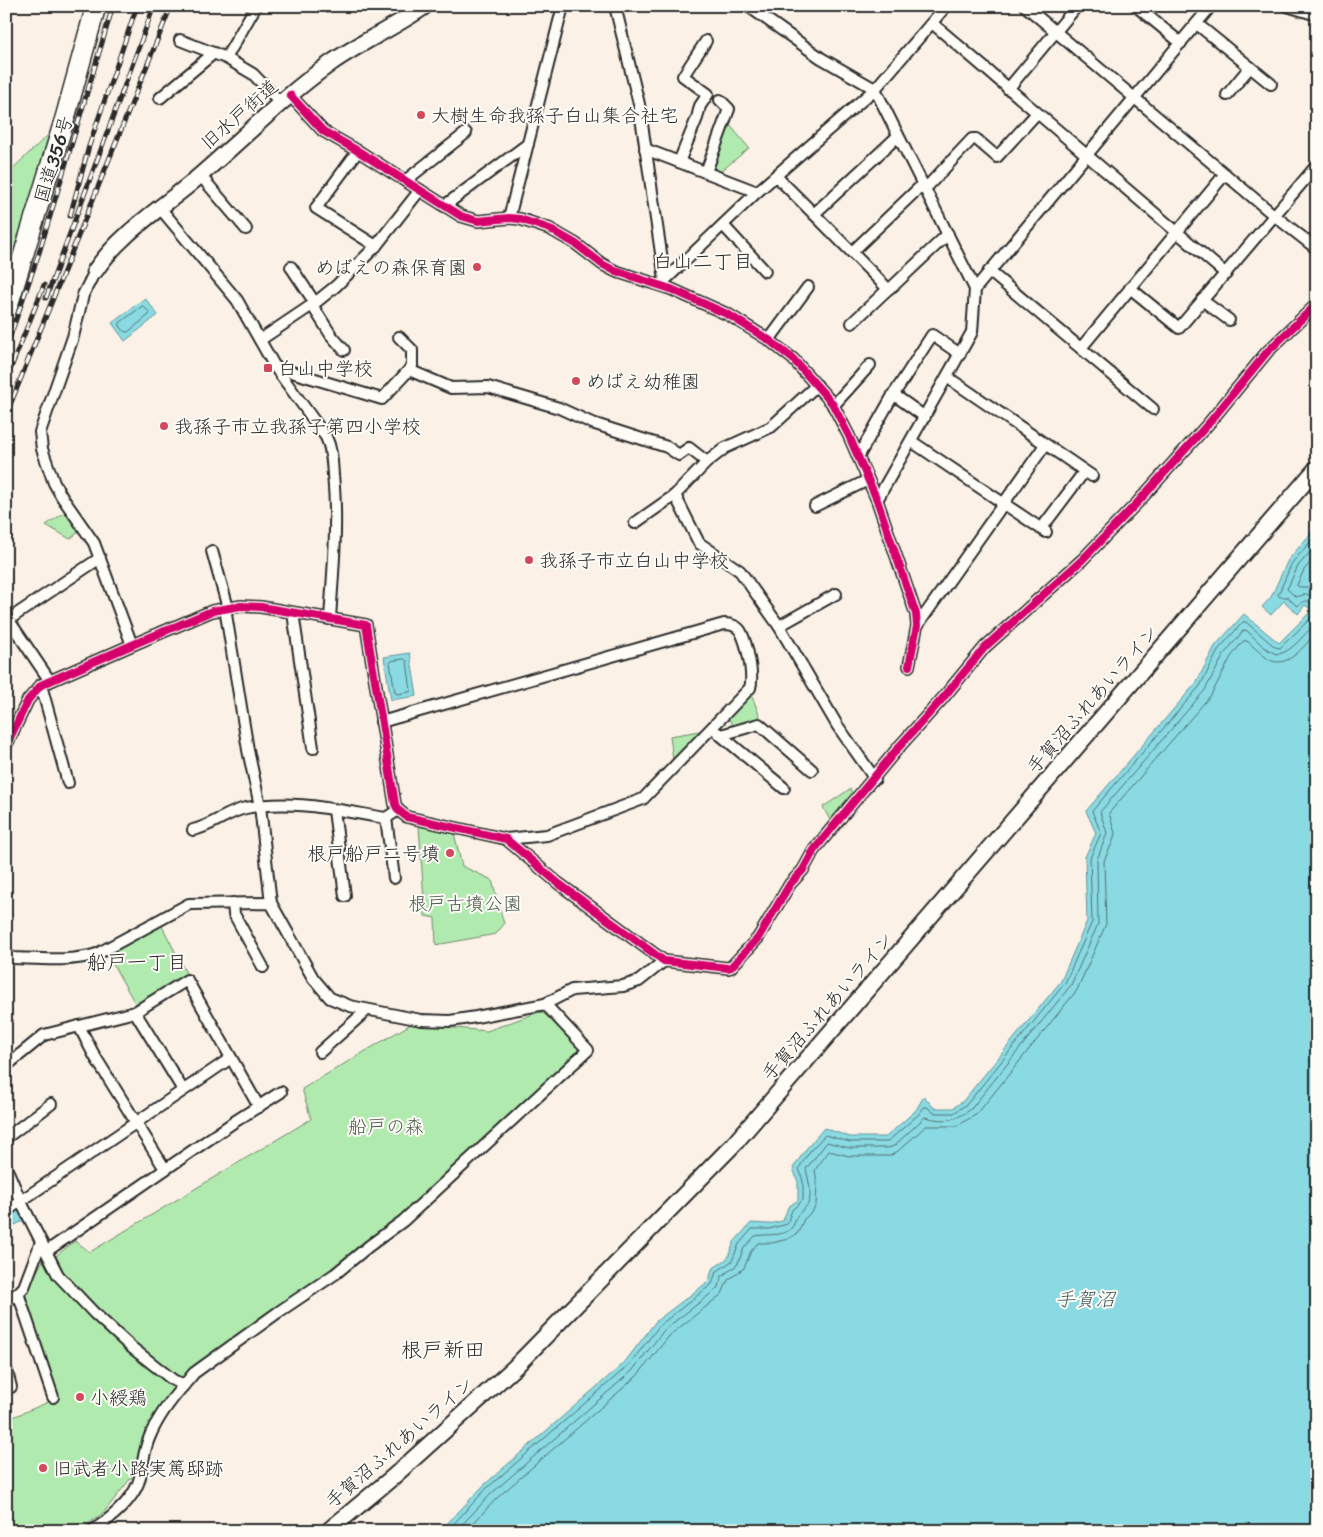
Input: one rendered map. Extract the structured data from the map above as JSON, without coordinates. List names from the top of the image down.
{
  "streets": {
    "highway": ["国道356号"],
    "street": ["旧水戸街道", "手賀沼ふれあいライン"]
  },
  "districts": ["白山二丁目", "船戸一丁目", "根戸新田"],
  "water": ["手賀沼"],
  "parks": ["根戸古墳公園", "船戸の森"],
  "places": {
    "other": [
      "大樹生命我孫子白山集合社宅",
      "めばえの森保育園",
      "めばえ幼稚園",
      "我孫子市立我孫子第四小学校",
      "我孫子市立白山中学校",
      "根戸船戸二号墳",
      "小綬鶏",
      "旧武者小路実篤邸跡"
    ],
    "transit": ["白山中学校"]
  }
}
